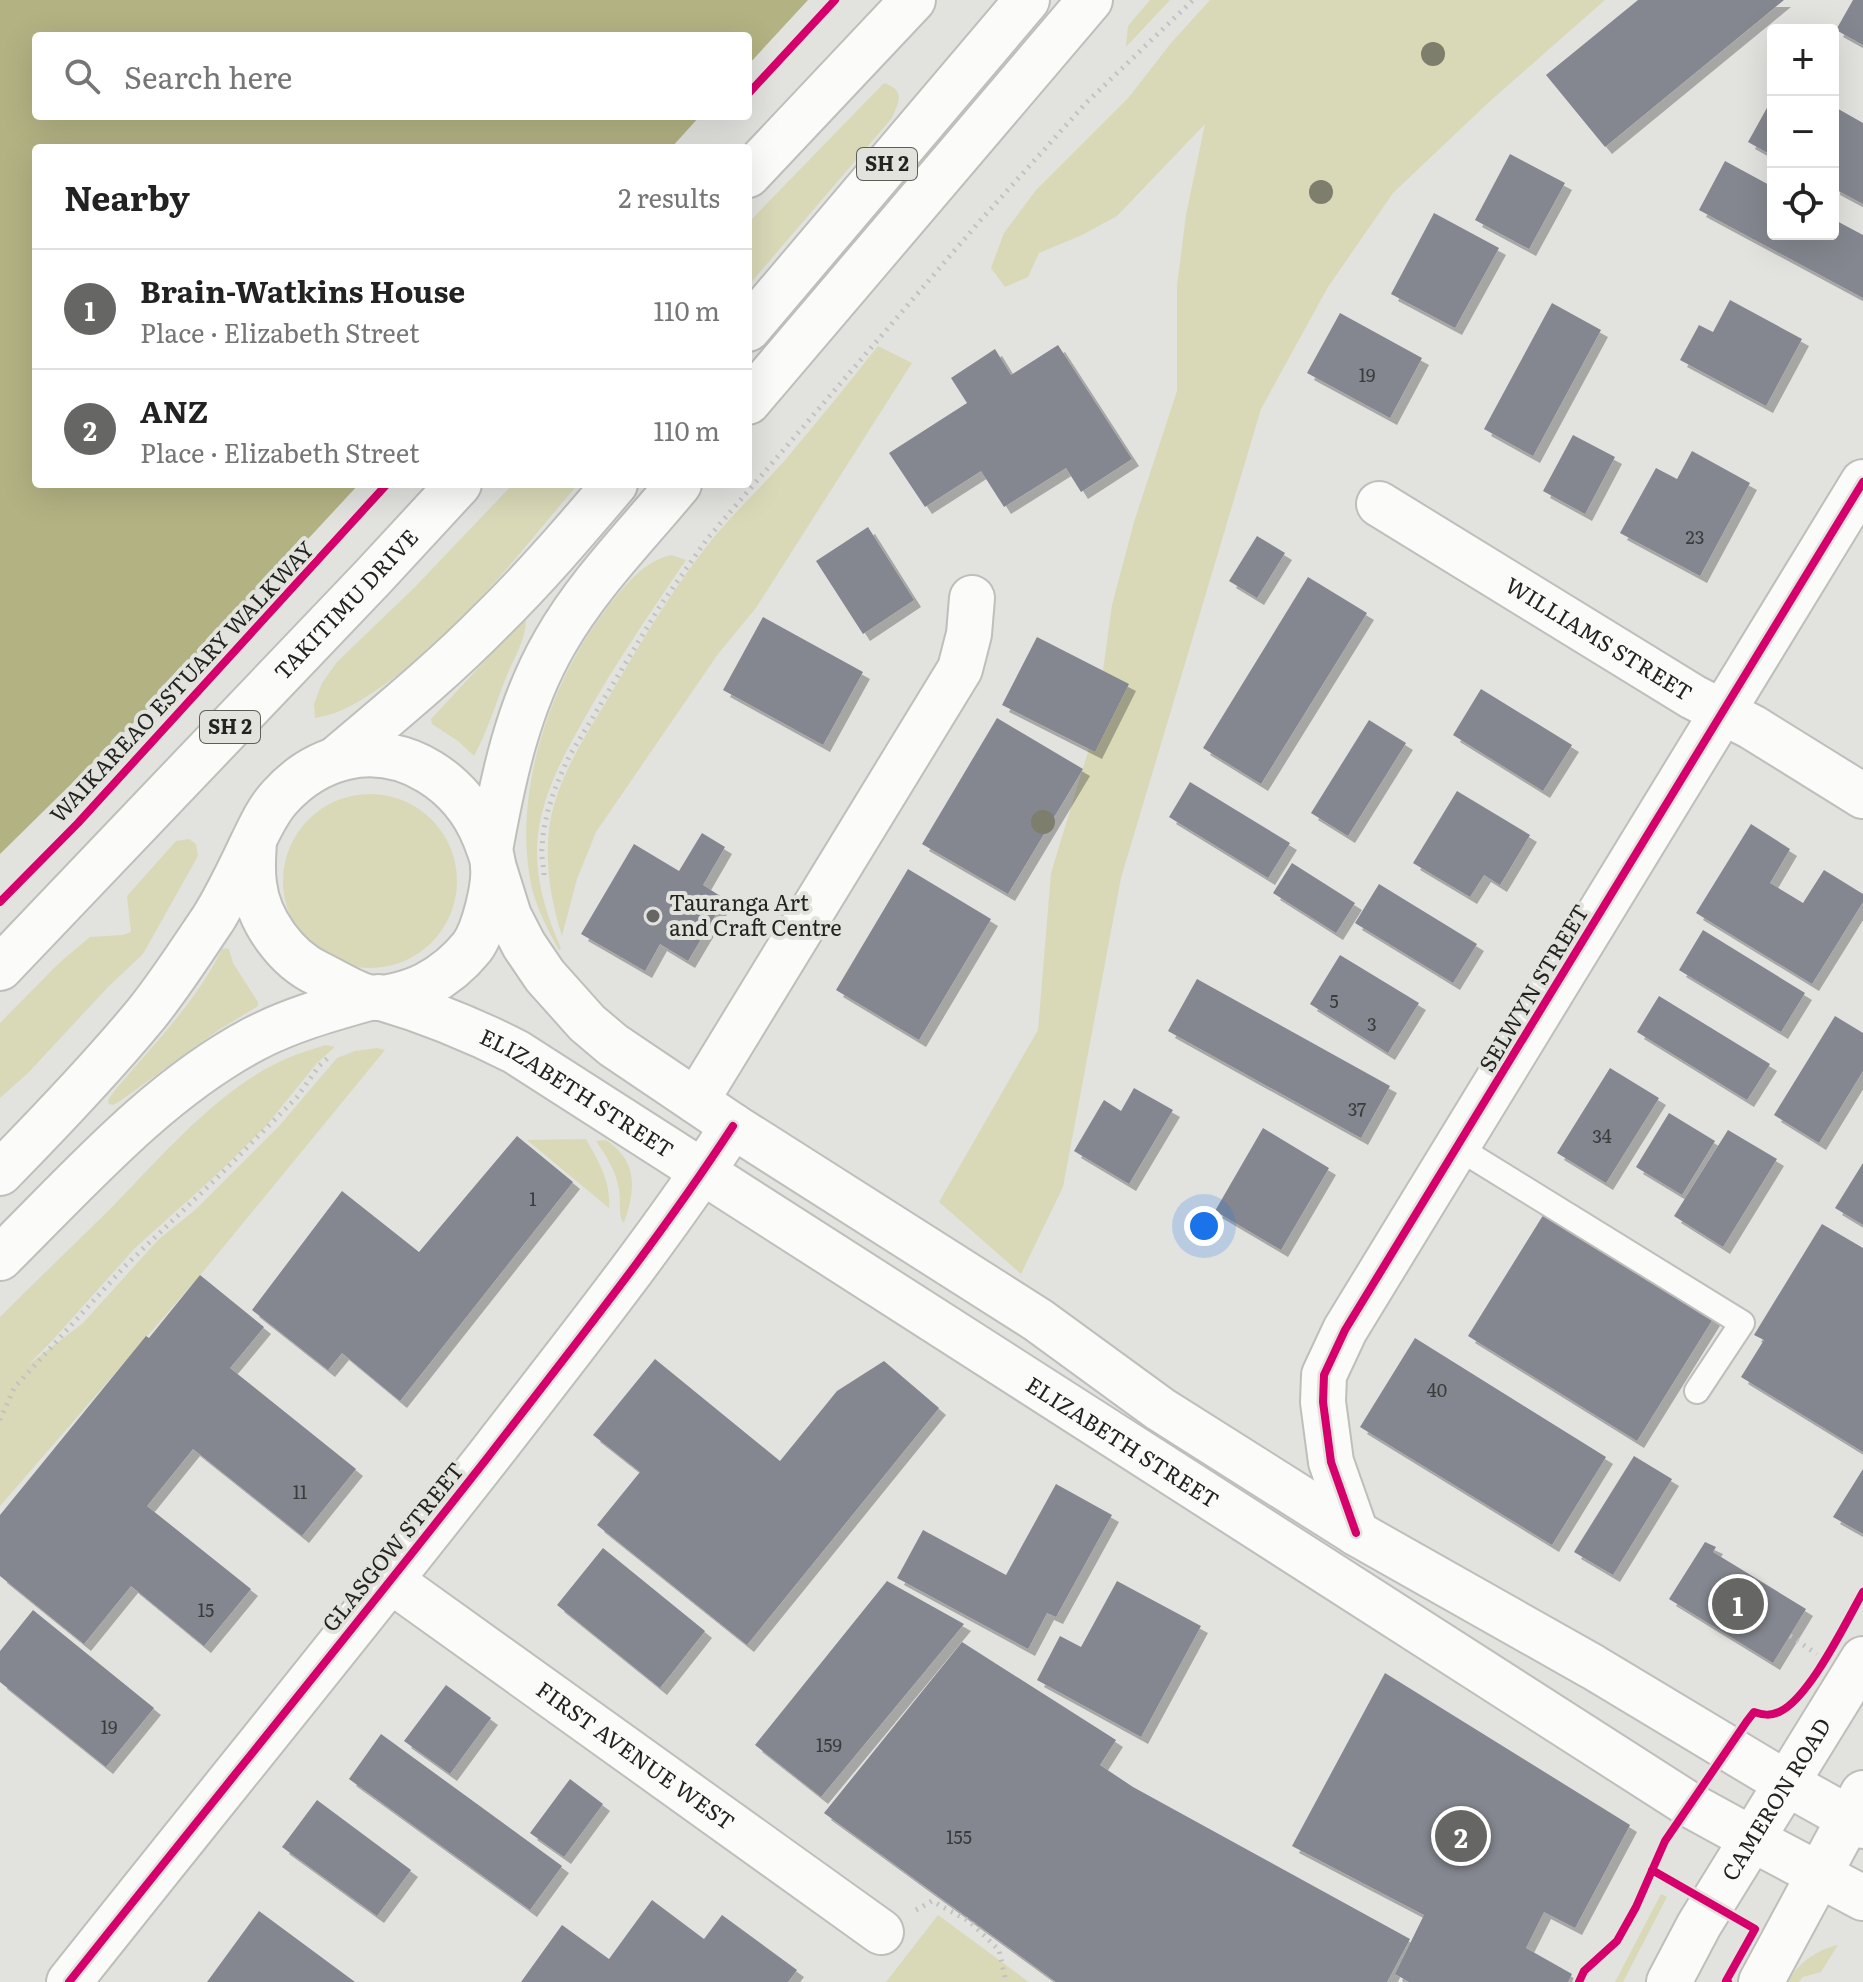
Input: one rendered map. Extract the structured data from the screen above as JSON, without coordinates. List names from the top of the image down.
{
  "streets": {
    "main road": [
      "SH 2",
      "TAKITIMU DRIVE",
      "WILLIAMS STREET",
      "SELWYN STREET",
      "ELIZABETH STREET",
      "GLASGOW STREET",
      "FIRST AVENUE WEST",
      "CAMERON ROAD"
    ],
    "cycle path": ["WAIKAREAO ESTUARY WALKWAY"]
  },
  "crossings": [
    ["WILLIAMS STREET", "SELWYN STREET"],
    ["ELIZABETH STREET", "GLASGOW STREET"],
    ["ELIZABETH STREET", "CAMERON ROAD"],
    ["GLASGOW STREET", "FIRST AVENUE WEST"]
  ],
  "places": ["Tauranga Art and Craft Centre"],
  "house_numbers": [
    "19",
    "23",
    "5",
    "3",
    "37",
    "34",
    "1",
    "40",
    "11",
    "15",
    "19",
    "159",
    "155"
  ],
  "page": {
    "map_buttons": ["+", "−"],
    "search": "Search here",
    "heading": ["Nearby", "2 results"],
    "list": [
      {
        "mark": "1",
        "name": "Brain-Watkins House",
        "note": "Place · Elizabeth Street",
        "value": "110 m"
      },
      {
        "mark": "2",
        "name": "ANZ",
        "note": "Place · Elizabeth Street",
        "value": "110 m"
      }
    ],
    "pins": ["1", "2"]
  }
}
